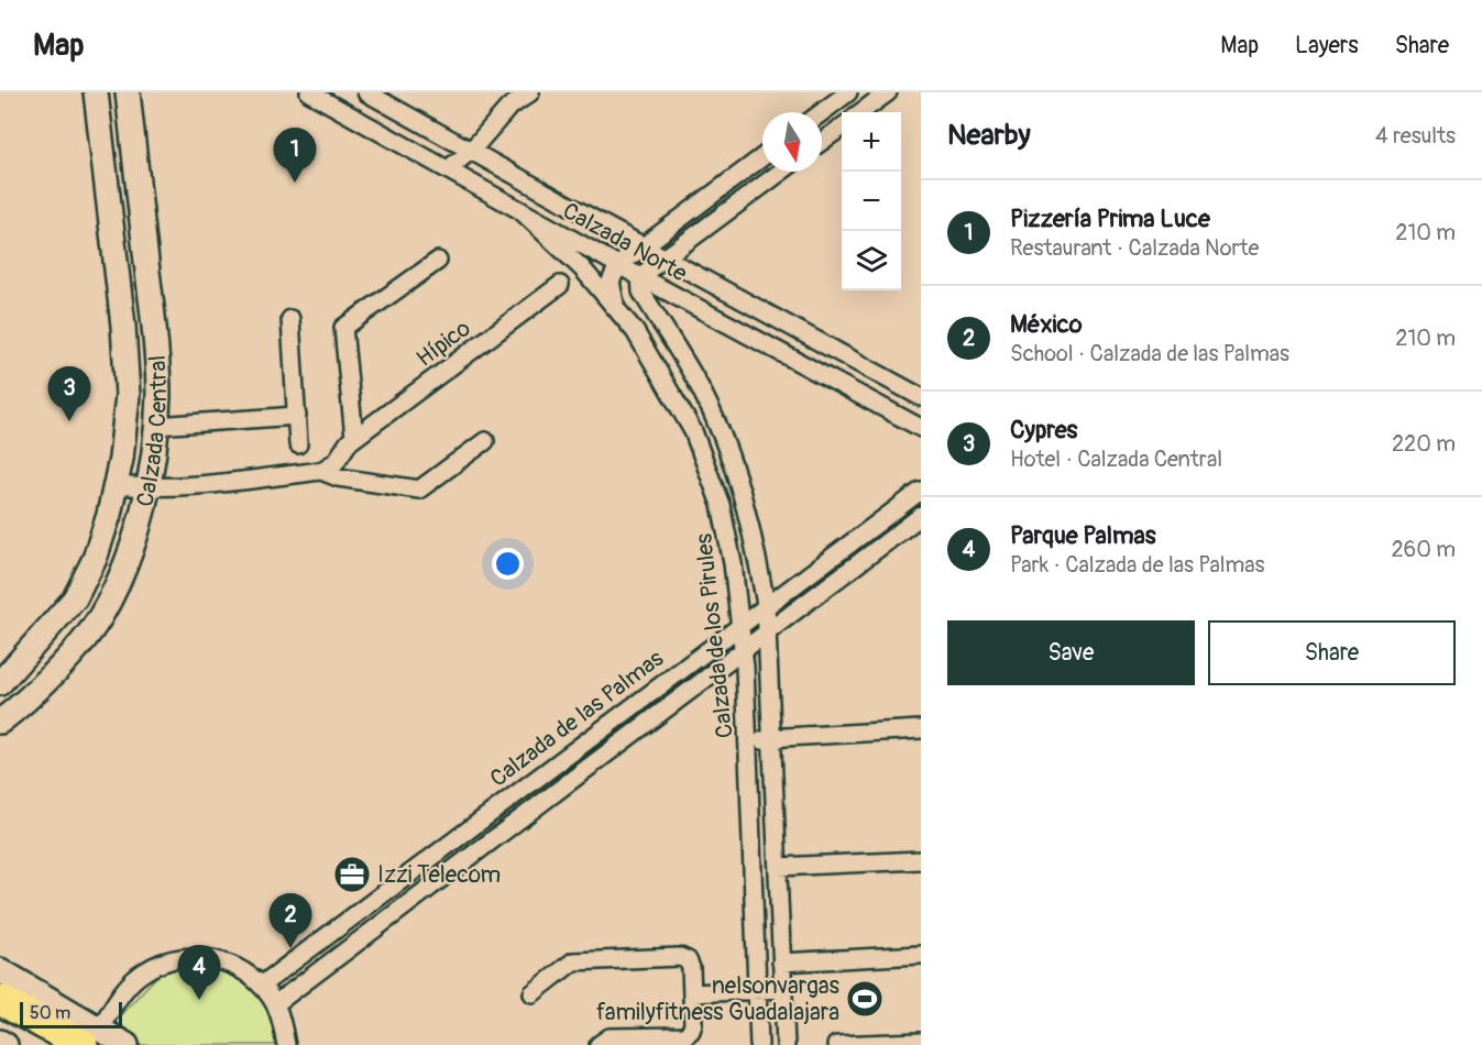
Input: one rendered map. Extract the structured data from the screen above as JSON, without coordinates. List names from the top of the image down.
{
  "streets": {
    "street": [
      "Calzada Norte",
      "Hípico",
      "Calzada Central",
      "Calzada de los Pirules",
      "Calzada de las Palmas"
    ]
  },
  "crossings": [
    ["Calzada Norte", "Calzada de los Pirules"],
    ["Calzada de los Pirules", "Calzada de las Palmas"]
  ],
  "places": {
    "office": ["Izzi Telecom"],
    "sports": ["nelsonvargas familyfitness Guadalajara"]
  },
  "scale_bar": "50 m",
  "north": "bottom",
  "page": {
    "header": "Map",
    "nav": ["Map", "Layers", "Share"],
    "heading": ["Nearby", "4 results"],
    "map_buttons": ["+", "−"],
    "pins": [
      "1",
      "3",
      "2",
      "4"
    ],
    "list": [
      {
        "mark": "1",
        "name": "Pizzería Prima Luce",
        "note": "Restaurant · Calzada Norte",
        "value": "210 m"
      },
      {
        "mark": "2",
        "name": "México",
        "note": "School · Calzada de las Palmas",
        "value": "210 m"
      },
      {
        "mark": "3",
        "name": "Cypres",
        "note": "Hotel · Calzada Central",
        "value": "220 m"
      },
      {
        "mark": "4",
        "name": "Parque Palmas",
        "note": "Park · Calzada de las Palmas",
        "value": "260 m"
      }
    ],
    "buttons": ["Save", "Share"],
    "scale": "50 m"
  }
}
